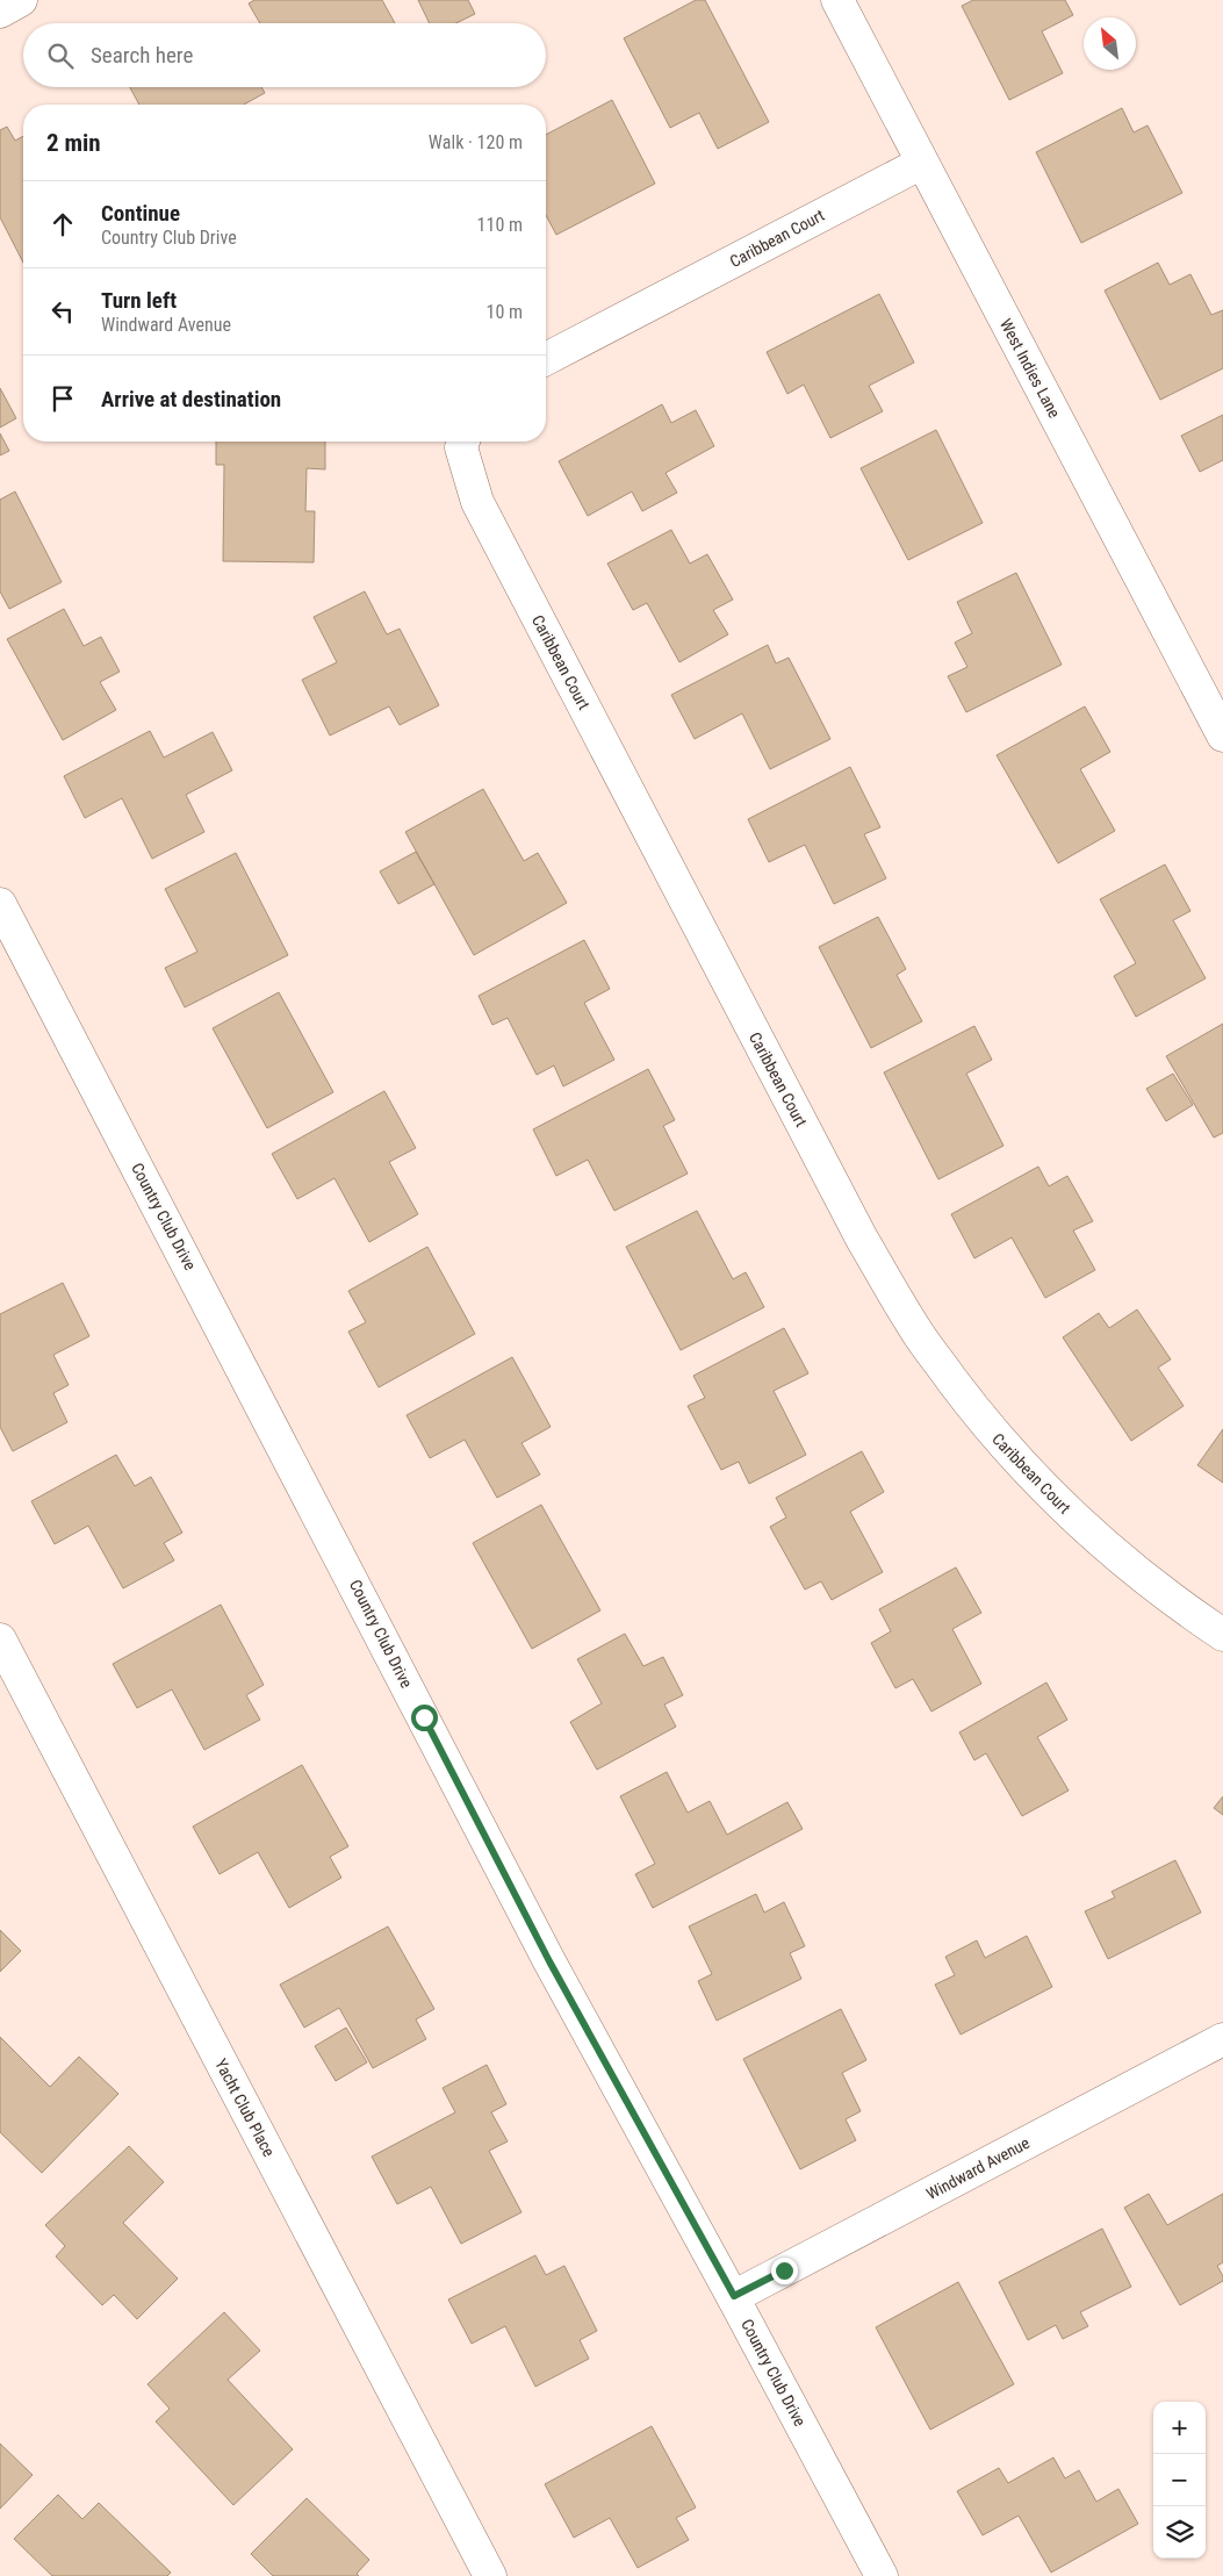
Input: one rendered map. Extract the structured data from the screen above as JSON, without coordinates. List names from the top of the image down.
{
  "streets": {
    "street": [
      "Caribbean Court",
      "West Indies Lane",
      "Country Club Drive",
      "Yacht Club Place",
      "Windward Avenue"
    ]
  },
  "crossings": [
    ["Caribbean Court", "West Indies Lane"],
    ["Country Club Drive", "Windward Avenue"]
  ],
  "north": "top left",
  "page": {
    "search": "Search here",
    "heading": ["2 min", "Walk · 120 m"],
    "list": [
      ["Continue", "Country Club Drive", "110 m"],
      ["Turn left", "Windward Avenue", "10 m"],
      "Arrive at destination"
    ],
    "map_buttons": ["+", "−"]
  }
}
